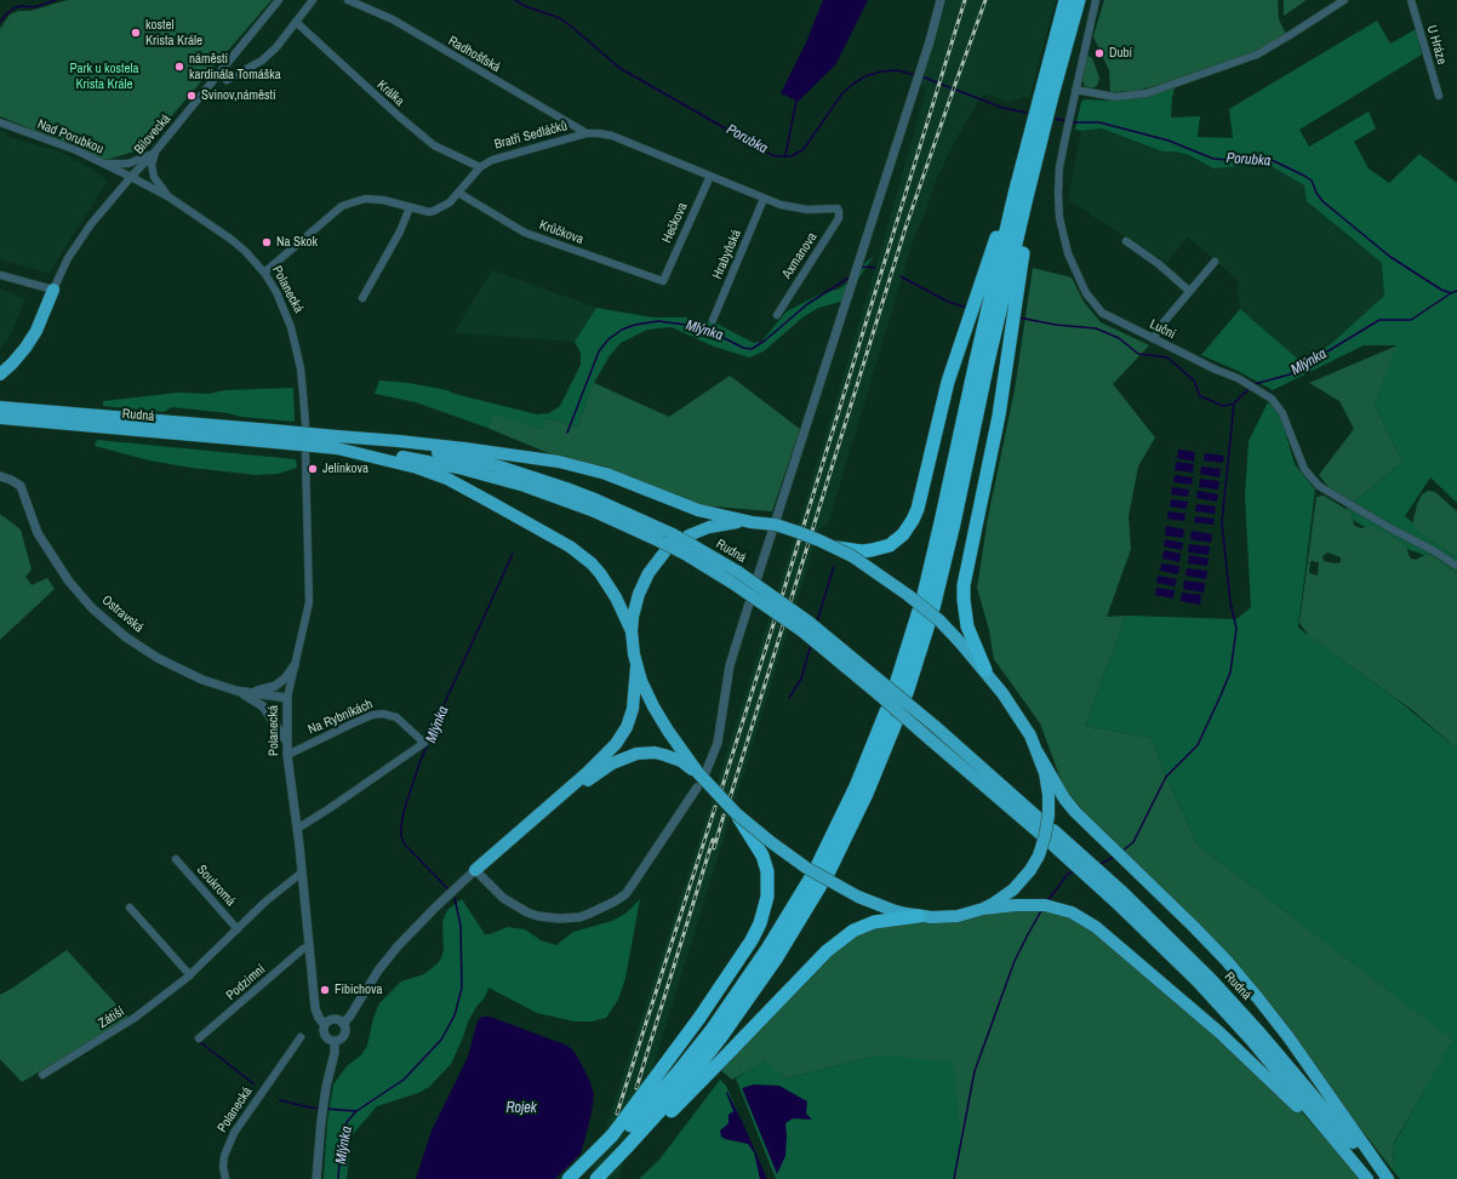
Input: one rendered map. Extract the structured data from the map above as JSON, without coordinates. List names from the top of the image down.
{
  "streets": {
    "highway": ["Rudná"],
    "street": [
      "U Hráze",
      "Radhošťská",
      "Králka",
      "Bílovecká",
      "Bratří Sedláčků",
      "Nad Porubkou",
      "Hečkova",
      "Krůčkova",
      "Hrabyňská",
      "Axmanova",
      "Polanecká",
      "Luční",
      "Ostravská",
      "Na Rybníkách",
      "Soukromá",
      "Podzimní",
      "Zátiší"
    ]
  },
  "crossings": [
    ["Radhošťská", "Bratří Sedláčků"],
    ["Králka", "Bratří Sedláčků"],
    ["Bílovecká", "Nad Porubkou"],
    ["Bílovecká", "Polanecká"],
    ["Bratří Sedláčků", "Hečkova"],
    ["Bratří Sedláčků", "Krůčkova"],
    ["Bratří Sedláčků", "Hrabyňská"],
    ["Bratří Sedláčků", "Axmanova"],
    ["Bratří Sedláčků", "Polanecká"],
    ["Nad Porubkou", "Polanecká"],
    ["Hečkova", "Krůčkova"],
    ["Polanecká", "Ostravská"],
    ["Polanecká", "Na Rybníkách"],
    ["Polanecká", "Podzimní"],
    ["Polanecká", "Zátiší"],
    ["Soukromá", "Zátiší"]
  ],
  "water": ["Porubka", "Mlýnka", "Rojek"],
  "parks": ["Park u kostela Krista Krále"],
  "places": [
    "kostel Krista Krále",
    "Dubí",
    "náměstí kardinála Tomáška",
    "Svinov,náměstí",
    "Na Skok",
    "Jelínkova",
    "Fibichova"
  ]
}
